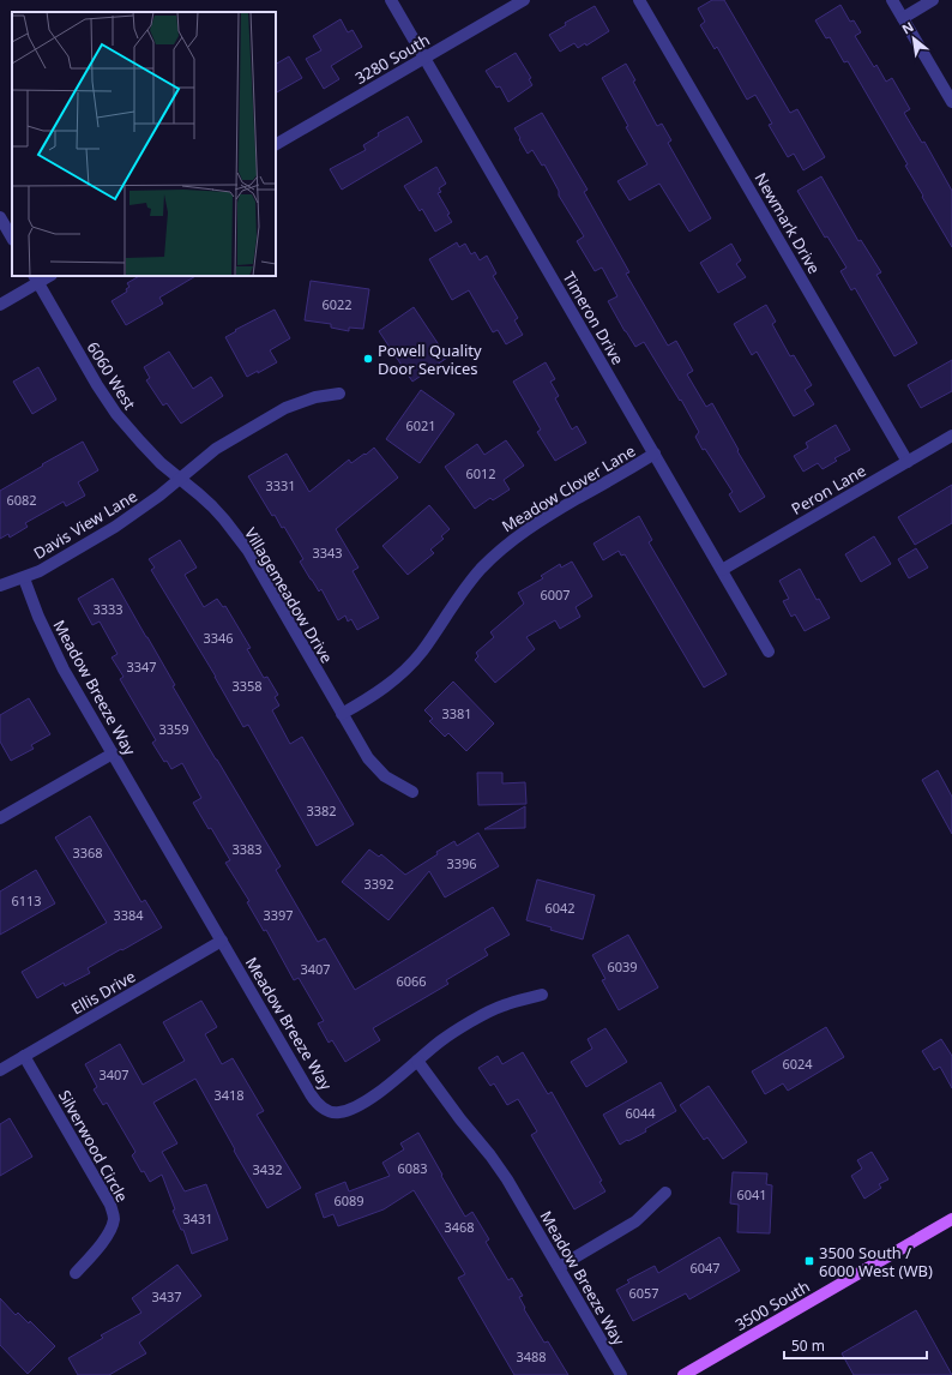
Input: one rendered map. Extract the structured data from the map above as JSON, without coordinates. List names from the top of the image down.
{
  "streets": {
    "main road": ["3500 South"],
    "street": [
      "3280 South",
      "Newmark Drive",
      "Timeron Drive",
      "6060 West",
      "Meadow Clover Lane",
      "Peron Lane",
      "Davis View Lane",
      "Villagemeadow Drive",
      "Meadow Breeze Way",
      "Ellis Drive",
      "Silverwood Circle"
    ]
  },
  "crossings": [
    ["3280 South", "Timeron Drive"],
    ["Newmark Drive", "Peron Lane"],
    ["Timeron Drive", "Meadow Clover Lane"],
    ["Timeron Drive", "Peron Lane"],
    ["6060 West", "Davis View Lane"],
    ["6060 West", "Villagemeadow Drive"],
    ["Meadow Clover Lane", "Villagemeadow Drive"],
    ["Davis View Lane", "Villagemeadow Drive"],
    ["Davis View Lane", "Meadow Breeze Way"],
    ["Meadow Breeze Way", "Ellis Drive"],
    ["Ellis Drive", "Silverwood Circle"]
  ],
  "places": {
    "other": ["Powell Quality Door Services"],
    "transit": ["3500 South / 6000 West (WB)"]
  },
  "house_numbers": [
    "6022",
    "6021",
    "6012",
    "3331",
    "6082",
    "3343",
    "6007",
    "3333",
    "3346",
    "3347",
    "3358",
    "3381",
    "3359",
    "3382",
    "3383",
    "3368",
    "3396",
    "3392",
    "6113",
    "6042",
    "3384",
    "3397",
    "6039",
    "3407",
    "6066",
    "6024",
    "3407",
    "3418",
    "6044",
    "6083",
    "3432",
    "6041",
    "6089",
    "3431",
    "3468",
    "6047",
    "6057",
    "3437",
    "3488"
  ],
  "scale_bar": "50 m",
  "north": "top left"
}
